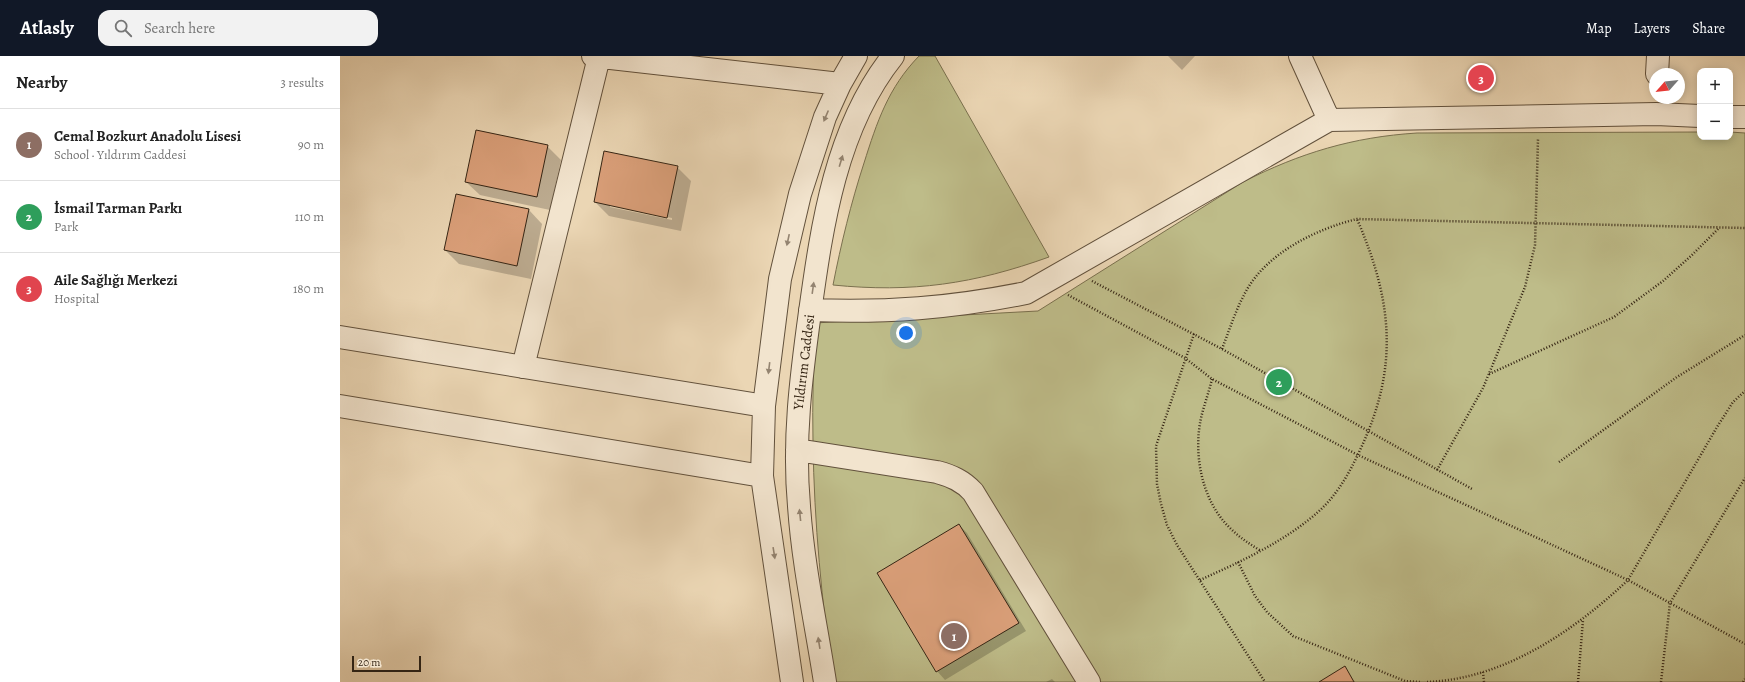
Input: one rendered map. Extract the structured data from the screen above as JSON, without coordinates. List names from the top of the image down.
{
  "streets": {
    "street": ["Yıldırım Caddesi"]
  },
  "scale_bar": "20 m",
  "north": "bottom left",
  "page": {
    "header": "Atlasly",
    "search": "Search here",
    "nav": ["Map", "Layers", "Share"],
    "heading": ["Nearby", "3 results"],
    "pins": ["3", "2", "1"],
    "map_buttons": ["+", "−"],
    "list": [
      {
        "mark": "1",
        "name": "Cemal Bozkurt Anadolu Lisesi",
        "note": "School · Yıldırım Caddesi",
        "value": "90 m"
      },
      {
        "mark": "2",
        "name": "İsmail Tarman Parkı",
        "note": "Park",
        "value": "110 m"
      },
      {
        "mark": "3",
        "name": "Aile Sağlığı Merkezi",
        "note": "Hospital",
        "value": "180 m"
      }
    ],
    "scale": "20 m"
  }
}
